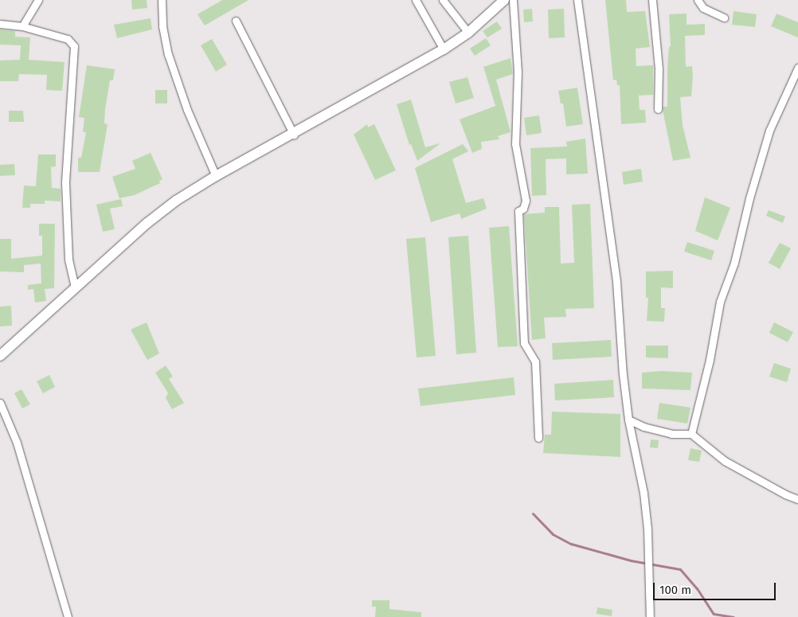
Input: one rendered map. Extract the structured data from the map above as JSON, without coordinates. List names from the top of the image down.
{
  "scale_bar": "100 m"
}
